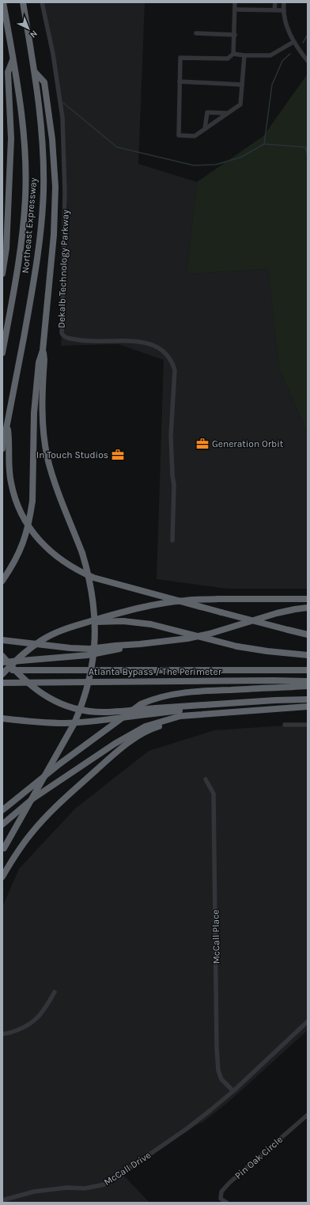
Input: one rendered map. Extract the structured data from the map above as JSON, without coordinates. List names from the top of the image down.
{
  "streets": {
    "highway": ["Northeast Expressway", "Atlanta Bypass / The Perimeter"],
    "street": [
      "Dekalb Technology Parkway",
      "McCall Place",
      "Pin Oak Circle",
      "McCall Drive"
    ]
  },
  "crossings": [
    ["McCall Place", "McCall Drive"]
  ],
  "places": {
    "office": ["Generation Orbit", "In Touch Studios"]
  },
  "north": "bottom right"
}
